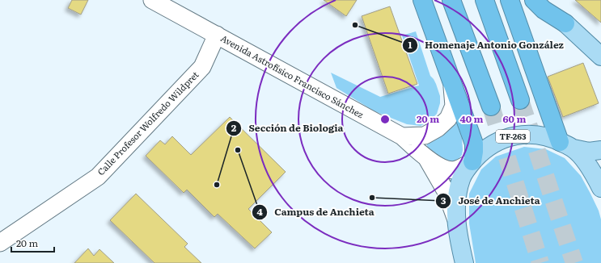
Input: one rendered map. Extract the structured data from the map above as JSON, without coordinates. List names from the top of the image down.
{
  "streets": {
    "main road": ["TF-263"],
    "street": ["Avenida Astrofísico Francisco Sánchez", "Calle Profesor Wolfredo Wildpret"]
  },
  "crossings": [
    ["Avenida Astrofísico Francisco Sánchez", "Calle Profesor Wolfredo Wildpret"],
    ["Avenida Astrofísico Francisco Sánchez", "TF-263"]
  ],
  "places": [
    "Homenaje Antonio González",
    "Campus de Anchieta",
    "Sección de Biologia",
    "José de Anchieta"
  ],
  "scale_bar": "20 m",
  "rings": ["20 m", "40 m", "60 m"]
}
